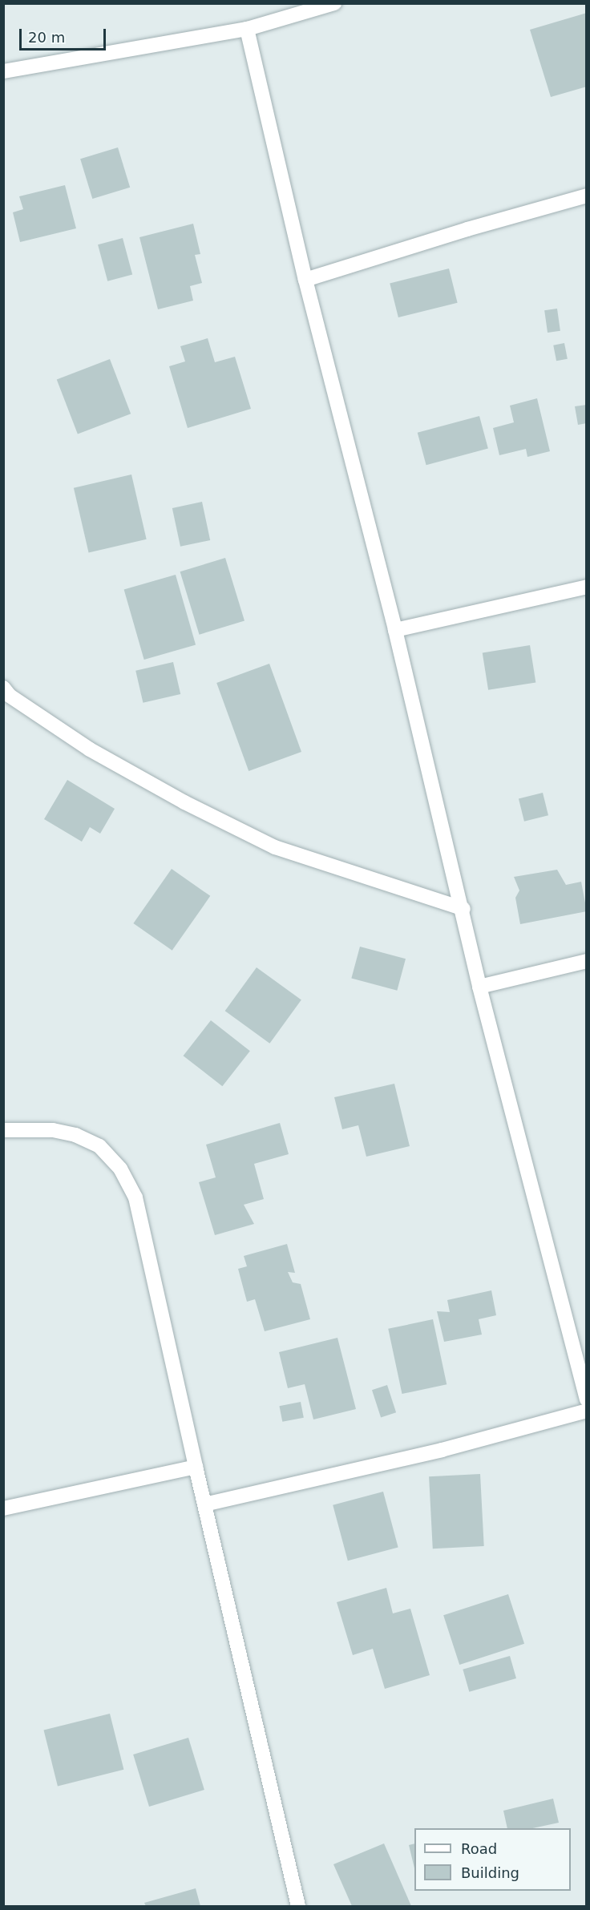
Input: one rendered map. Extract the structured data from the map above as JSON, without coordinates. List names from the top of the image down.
{
  "legend": ["Road", "Building"],
  "scale_bar": "20 m"
}
